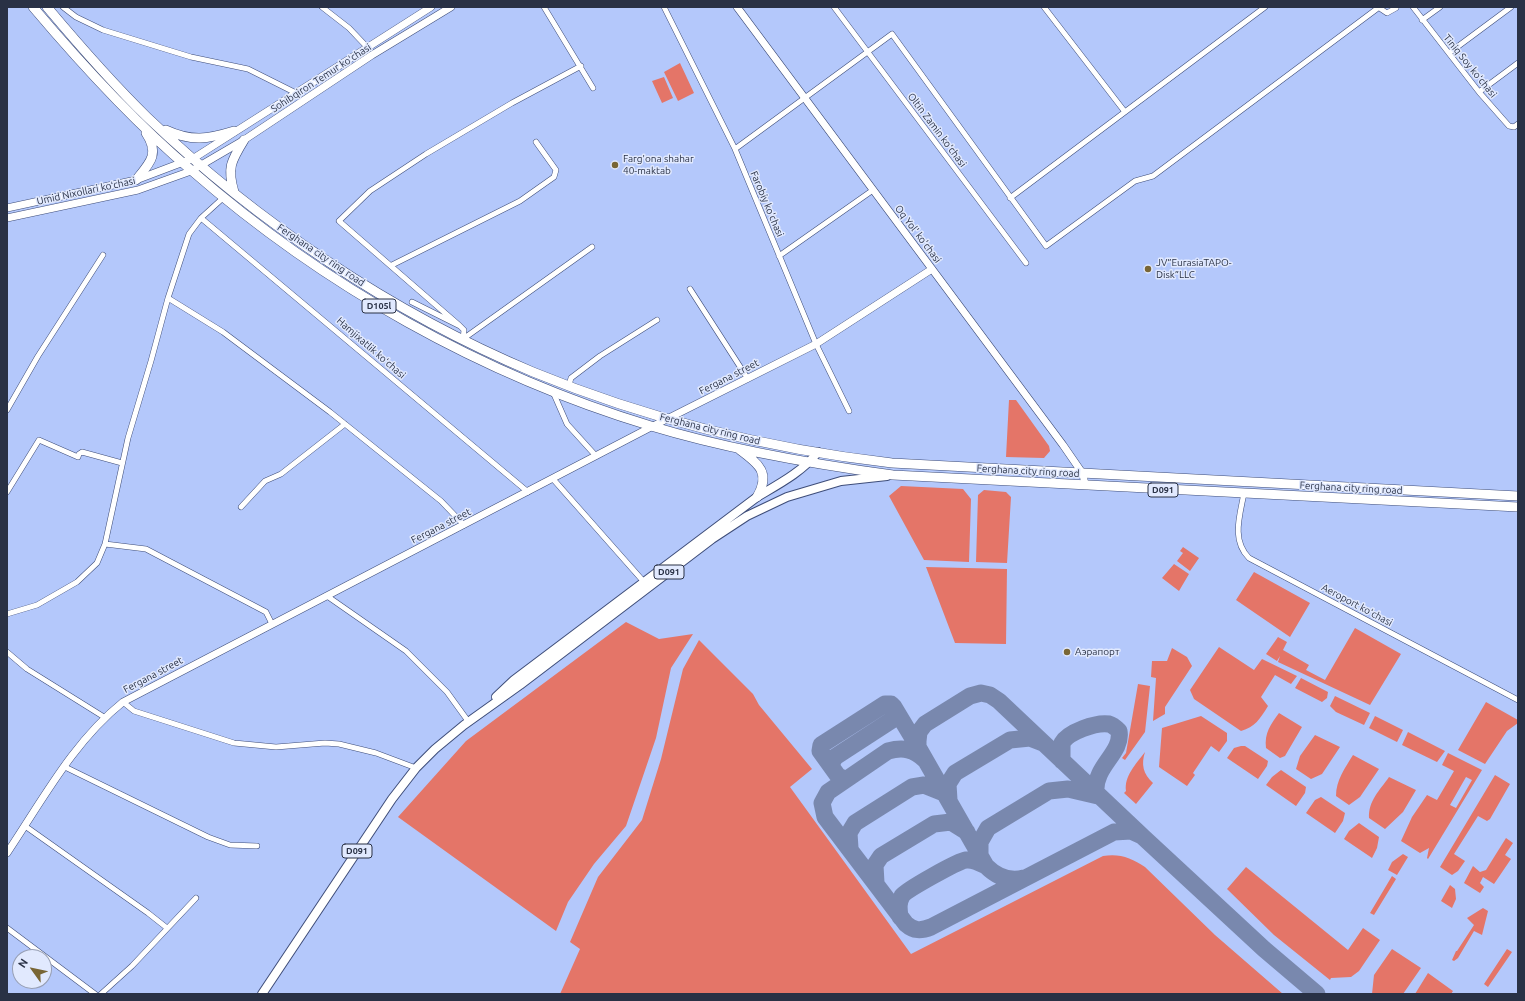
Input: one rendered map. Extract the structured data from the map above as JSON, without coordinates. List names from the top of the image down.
{
  "streets": {
    "highway": ["Ferghana city ring road", "D105l", "D091"],
    "street": [
      "Tiniq Soy koʻchasi",
      "Sohibqiron Temur koʻchasi",
      "Oltin Zamin koʻchasi",
      "Umid Nixollari koʻchasi",
      "Farobiy ko'chasi",
      "Oq Yol' ko'chasi",
      "Hamjixatlik koʻchasi",
      "Fergana street",
      "Aeroport koʻchasi"
    ]
  },
  "crossings": [
    ["Sohibqiron Temur koʻchasi", "Umid Nixollari koʻchasi"],
    ["Sohibqiron Temur koʻchasi", "Ferghana city ring road"],
    ["Umid Nixollari koʻchasi", "Ferghana city ring road"],
    ["Farobiy ko'chasi", "Fergana street"],
    ["Oq Yol' ko'chasi", "Ferghana city ring road"],
    ["Oq Yol' ko'chasi", "Fergana street"],
    ["Ferghana city ring road", "Fergana street"],
    ["Ferghana city ring road", "D091"],
    ["Ferghana city ring road", "Aeroport koʻchasi"],
    ["Hamjixatlik koʻchasi", "Fergana street"]
  ],
  "places": ["Farg'ona shahar 40-maktab", "JV”EurasiaTAPO- Disk”LLC", "Аэрапорт"],
  "north": "top left"
}
